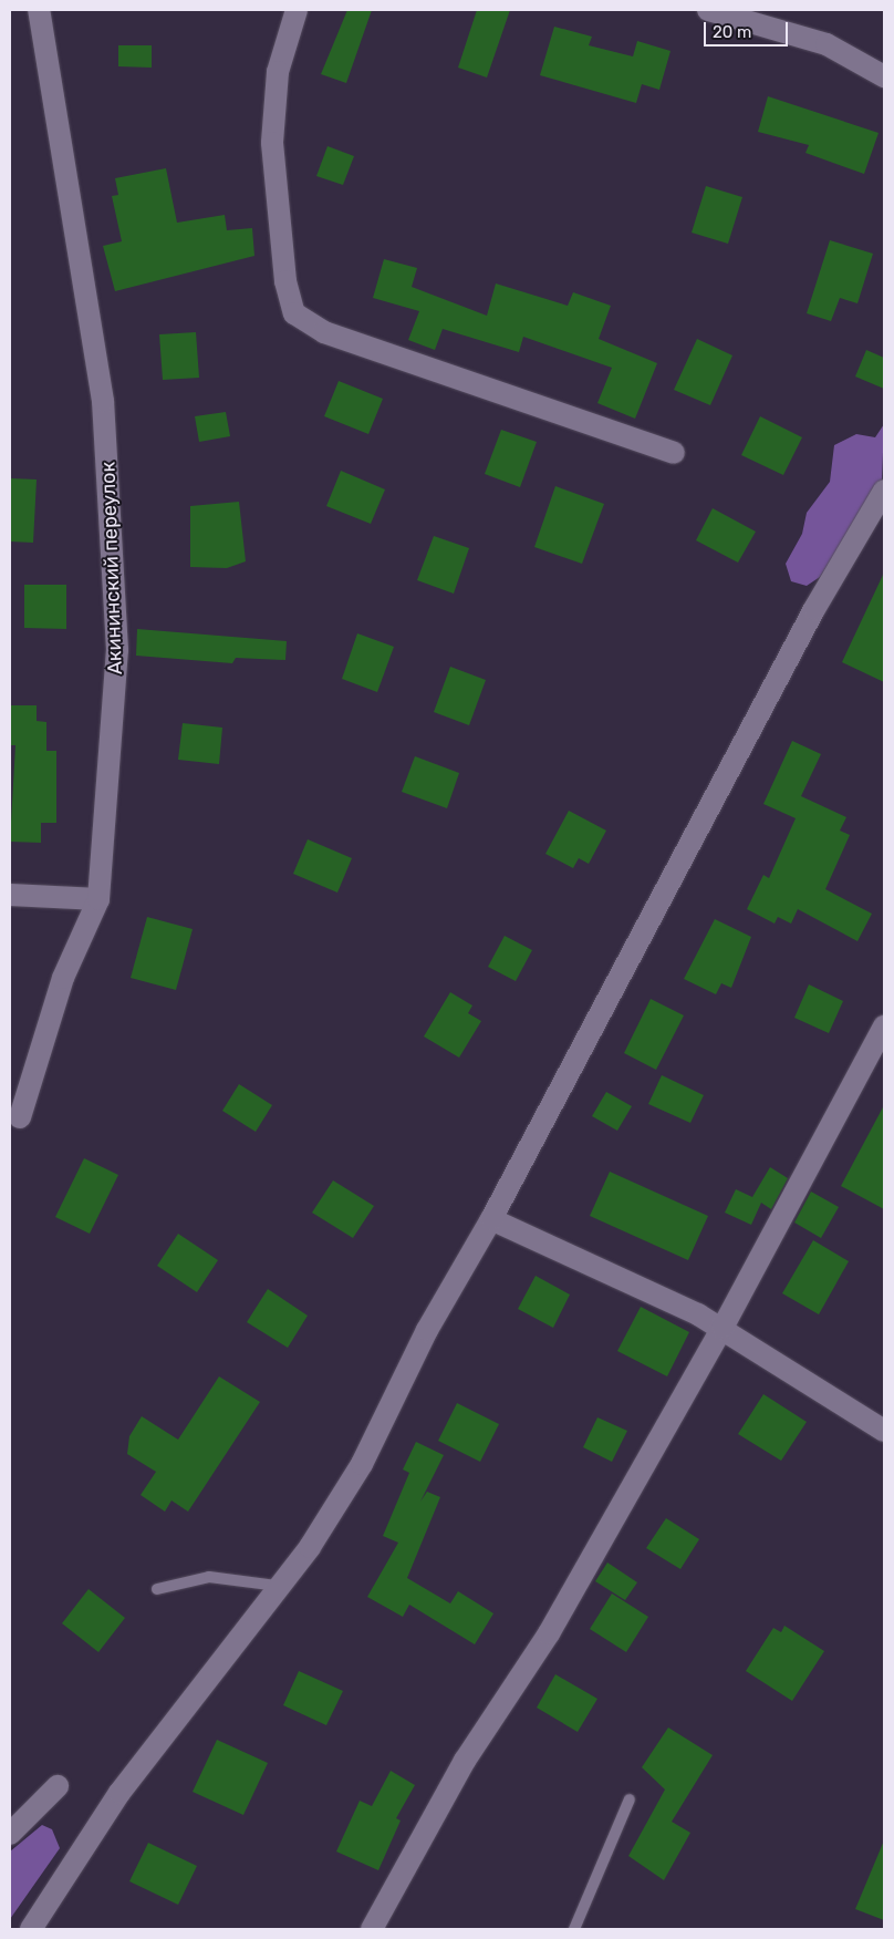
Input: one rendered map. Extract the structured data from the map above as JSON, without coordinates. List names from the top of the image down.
{
  "streets": {
    "street": ["Акининский переулок"]
  },
  "scale_bar": "20 m"
}
